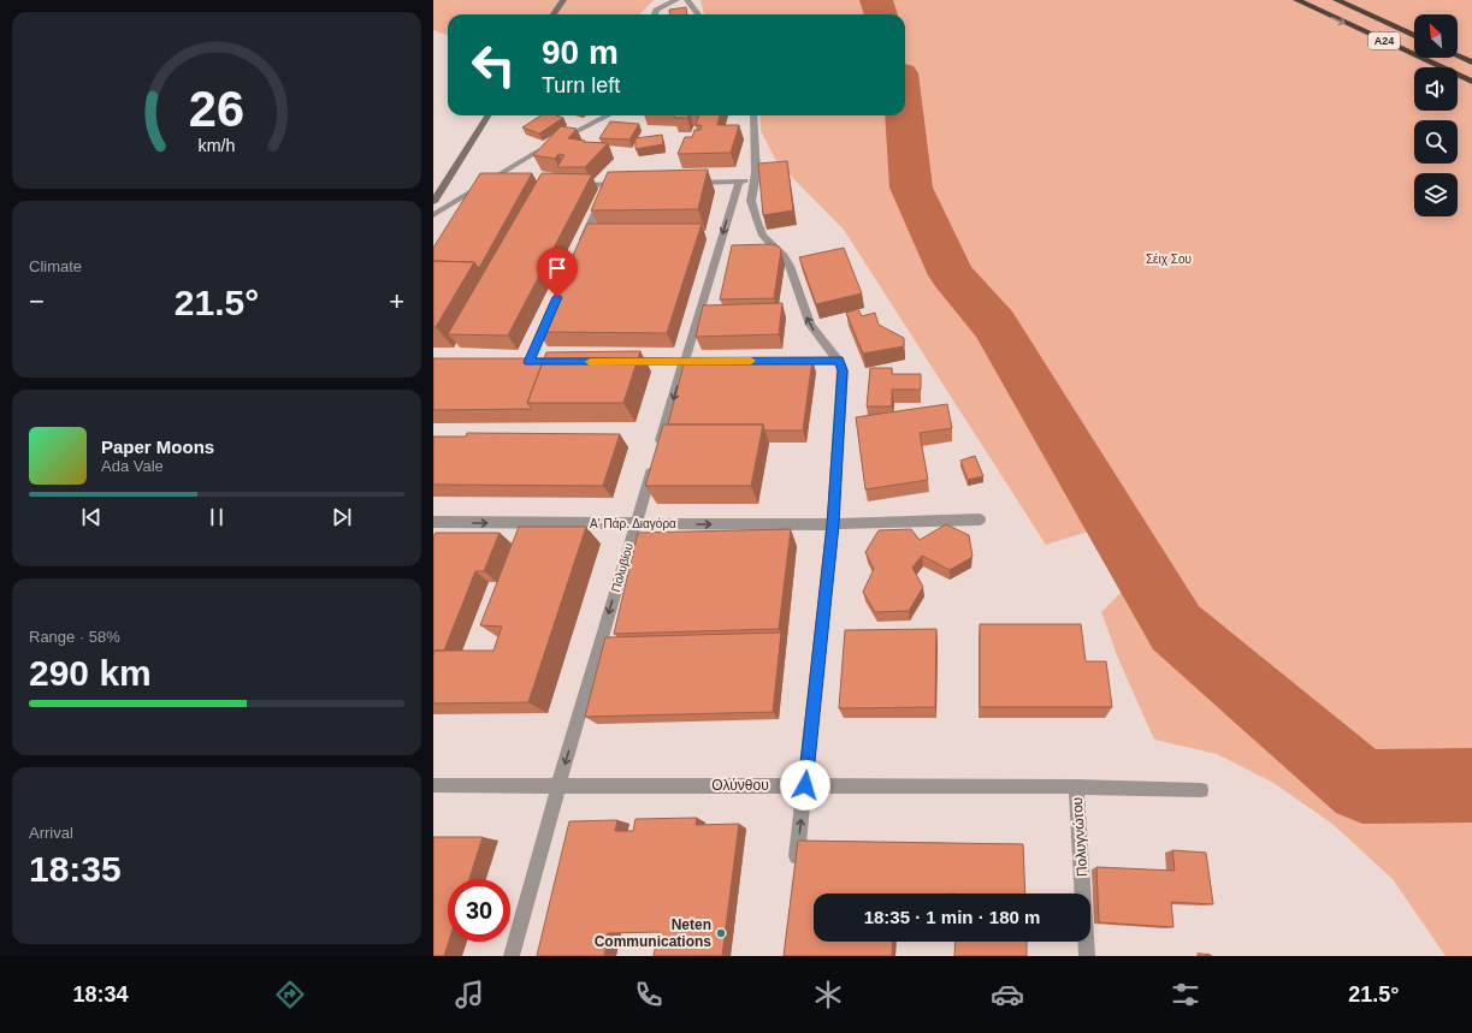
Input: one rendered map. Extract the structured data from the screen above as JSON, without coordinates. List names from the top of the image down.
{
  "streets": {
    "highway": ["Α24"],
    "street": [
      "Α' Πάρ. Διαγόρα",
      "Πολυβίου",
      "Ολύνθου",
      "Πολυγνώτου"
    ]
  },
  "crossings": [
    ["Α' Πάρ. Διαγόρα", "Πολυβίου"],
    ["Πολυβίου", "Ολύνθου"],
    ["Ολύνθου", "Πολυγνώτου"]
  ],
  "one_way": ["Α' Πάρ. Διαγόρα", "Πολυβίου"],
  "parks": ["Σέιχ Σου"],
  "places": ["Neten Communications"],
  "north": "top left",
  "page": {
    "turn": ["90 m", "Turn left"],
    "tile": [
      "Climate",
      ["Range · 58%", "290 km"],
      ["Arrival", "18:35"]
    ],
    "heat": ["−", "21.5°", "+"],
    "song": ["Paper Moons", "Ada Vale"],
    "limit": "30",
    "trip": "18:35 · 1 min · 180 m",
    "tabs": ["18:34", "21.5°"],
    "gauge": ["26", "km/h"]
  }
}
